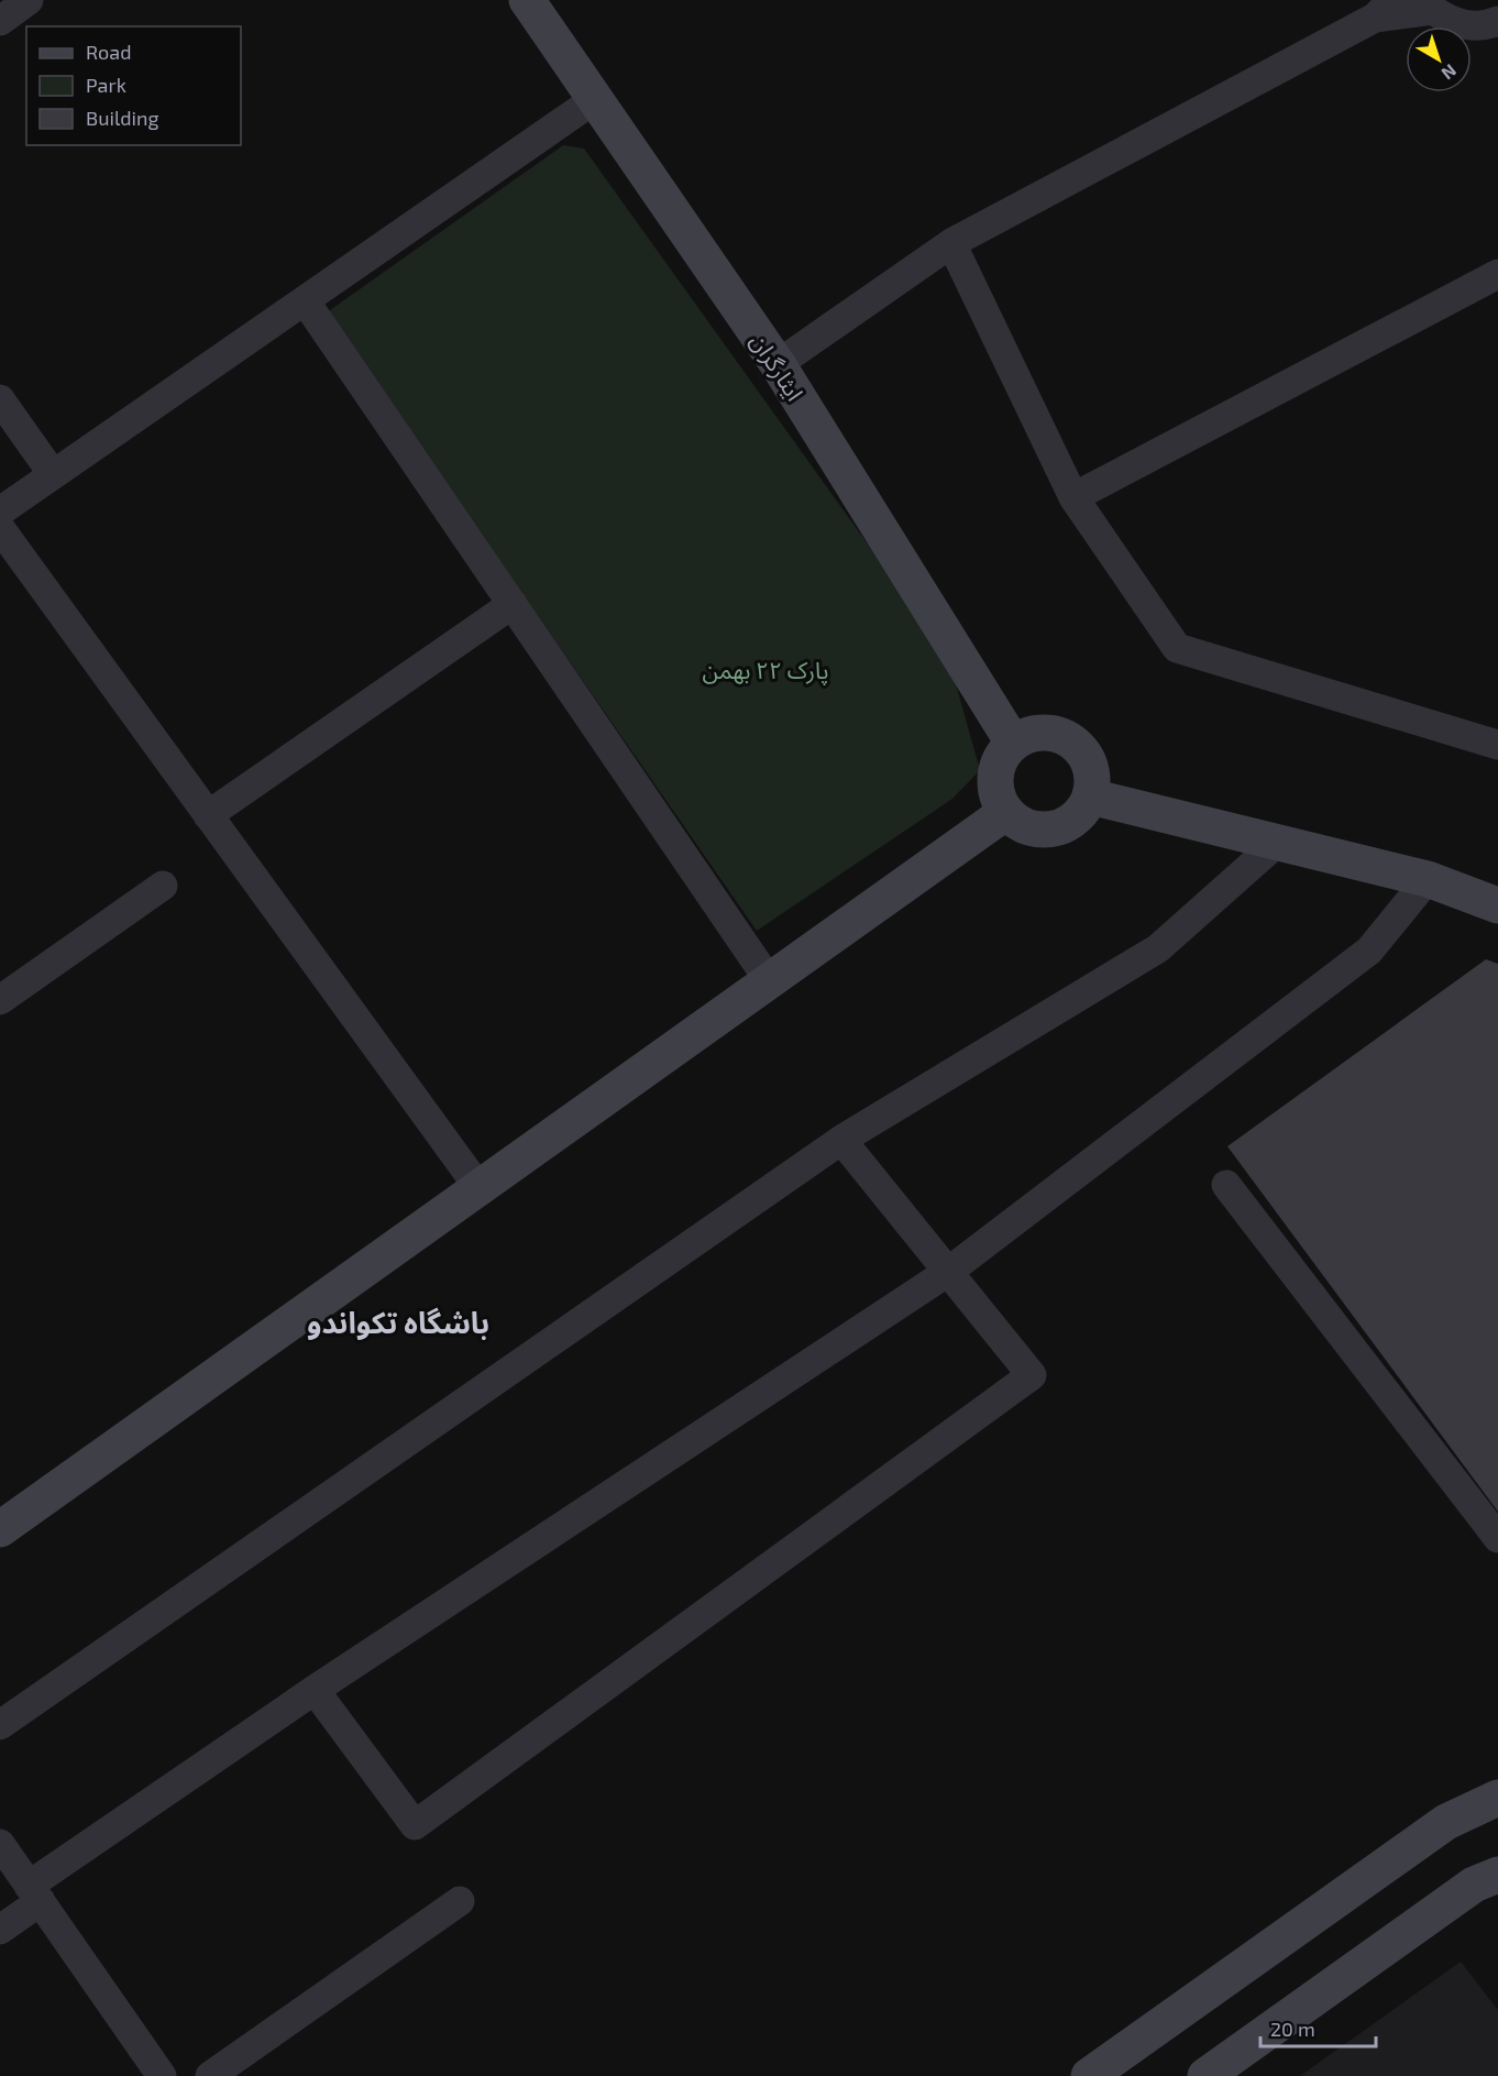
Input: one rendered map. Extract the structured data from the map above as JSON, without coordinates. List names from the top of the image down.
{
  "streets": {
    "street": ["ایثارگران"]
  },
  "districts": ["باشگاه تکواندو"],
  "parks": ["پارک ۲۲ بهمن"],
  "legend": ["Road", "Park", "Building"],
  "scale_bar": "20 m",
  "north": "bottom right"
}
